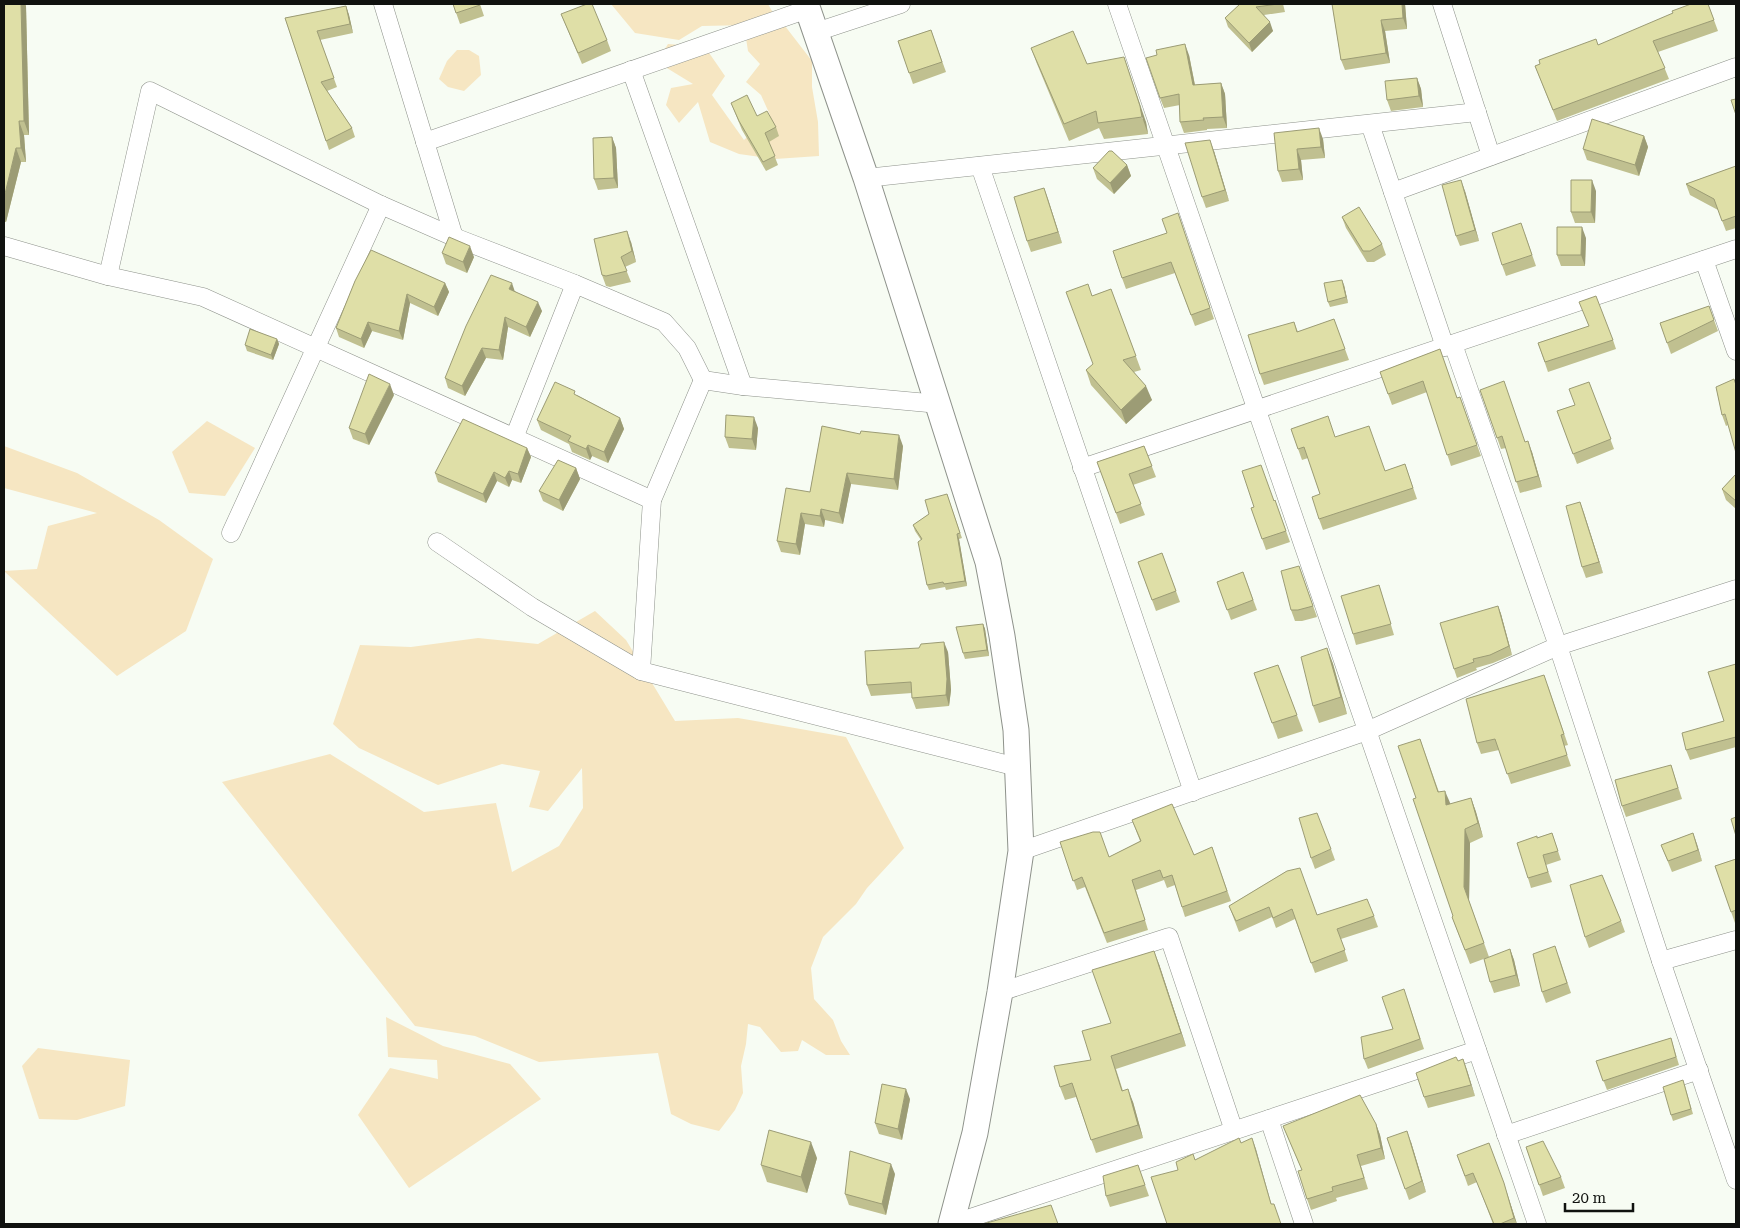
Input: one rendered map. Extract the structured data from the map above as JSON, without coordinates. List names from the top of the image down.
{
  "scale_bar": "20 m"
}
